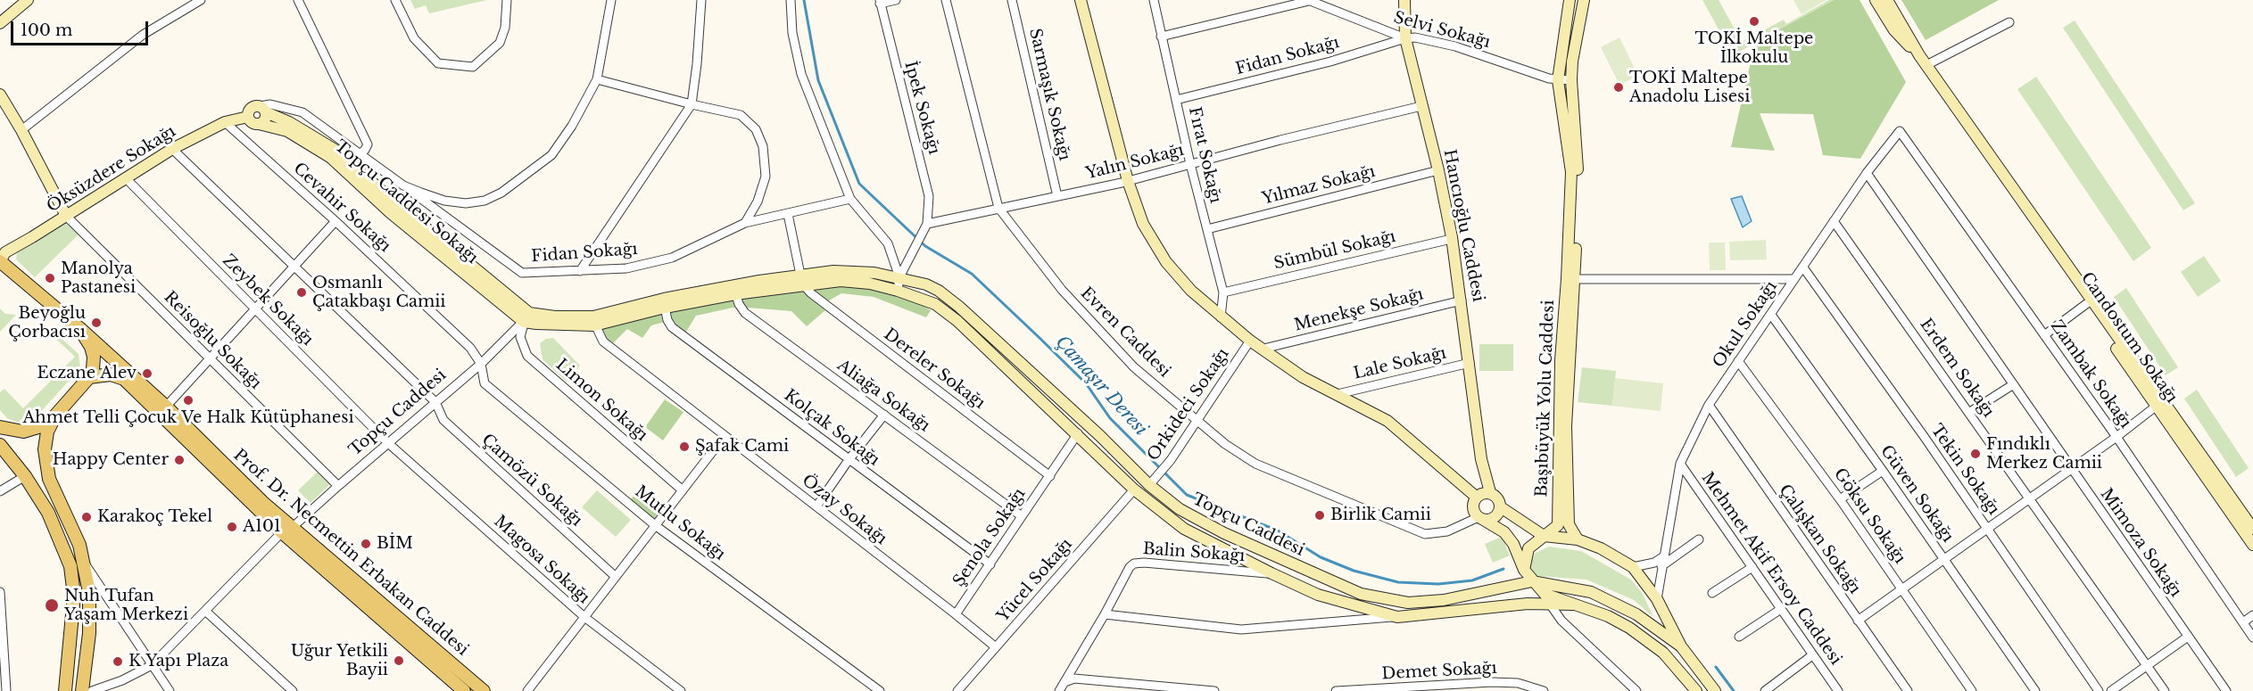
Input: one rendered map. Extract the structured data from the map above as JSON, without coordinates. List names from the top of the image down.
{
  "streets": {
    "main road": ["Prof. Dr. Necmettin Erbakan Caddesi"],
    "street": [
      "Selvi Sokağı",
      "Fidan Sokağı",
      "Sarmaşık Sokağı",
      "İpek Sokağı",
      "Fırat Sokağı",
      "Yalın Sokağı",
      "Öksüzdere Sokağı",
      "Yılmaz Sokağı",
      "Topçu Caddesi Sokağı",
      "Cevahir Sokağı",
      "Hancıoğlu Caddesi",
      "Sümbül Sokağı",
      "Zeybek Sokağı",
      "Menekşe Sokağı",
      "Okul Sokağı",
      "Evren Caddesi",
      "Candostum Sokağı",
      "Reisoğlu Sokağı",
      "Lale Sokağı",
      "Erdem Sokağı",
      "Dereler Sokağı",
      "Zambak Sokağı",
      "Aliağa Sokağı",
      "Başıbüyük Yolu Caddesi",
      "Limon Sokağı",
      "Orkideci Sokağı",
      "Topçu Caddesi",
      "Kolçak Sokağı",
      "Tekin Sokağı",
      "Çamözü Sokağı",
      "Güven Sokağı",
      "Özay Sokağı",
      "Göksu Sokağı",
      "Mutlu Sokağı",
      "Şenola Sokağı",
      "Çalışkan Sokağı",
      "Mimoza Sokağı",
      "Balin Sokağı",
      "Magosa Sokağı",
      "Mehmet Akif Ersoy Caddesi",
      "Yücel Sokağı",
      "Demet Sokağı"
    ]
  },
  "crossings": [
    ["Selvi Sokağı", "Fidan Sokağı"],
    ["Selvi Sokağı", "Hancıoğlu Caddesi"],
    ["Selvi Sokağı", "Başıbüyük Yolu Caddesi"],
    ["Fidan Sokağı", "Fırat Sokağı"],
    ["Fidan Sokağı", "Hancıoğlu Caddesi"],
    ["Sarmaşık Sokağı", "Yalın Sokağı"],
    ["İpek Sokağı", "Yalın Sokağı"],
    ["Fırat Sokağı", "Yalın Sokağı"],
    ["Fırat Sokağı", "Yılmaz Sokağı"],
    ["Fırat Sokağı", "Sümbül Sokağı"],
    ["Yalın Sokağı", "Hancıoğlu Caddesi"],
    ["Yalın Sokağı", "Evren Caddesi"],
    ["Öksüzdere Sokağı", "Topçu Caddesi Sokağı"],
    ["Öksüzdere Sokağı", "Cevahir Sokağı"],
    ["Öksüzdere Sokağı", "Zeybek Sokağı"],
    ["Öksüzdere Sokağı", "Reisoğlu Sokağı"],
    ["Öksüzdere Sokağı", "Çamözü Sokağı"],
    ["Öksüzdere Sokağı", "Prof. Dr. Necmettin Erbakan Caddesi"],
    ["Yılmaz Sokağı", "Hancıoğlu Caddesi"],
    ["Topçu Caddesi Sokağı", "Limon Sokağı"],
    ["Topçu Caddesi Sokağı", "Topçu Caddesi"],
    ["Cevahir Sokağı", "Topçu Caddesi"],
    ["Cevahir Sokağı", "Mutlu Sokağı"],
    ["Hancıoğlu Caddesi", "Sümbül Sokağı"],
    ["Hancıoğlu Caddesi", "Menekşe Sokağı"],
    ["Hancıoğlu Caddesi", "Lale Sokağı"],
    ["Zeybek Sokağı", "Topçu Caddesi"],
    ["Zeybek Sokağı", "Magosa Sokağı"],
    ["Okul Sokağı", "Erdem Sokağı"],
    ["Okul Sokağı", "Zambak Sokağı"],
    ["Okul Sokağı", "Tekin Sokağı"],
    ["Okul Sokağı", "Güven Sokağı"],
    ["Okul Sokağı", "Göksu Sokağı"],
    ["Okul Sokağı", "Çalışkan Sokağı"],
    ["Okul Sokağı", "Mimoza Sokağı"],
    ["Okul Sokağı", "Mehmet Akif Ersoy Caddesi"],
    ["Evren Caddesi", "Orkideci Sokağı"],
    ["Reisoğlu Sokağı", "Topçu Caddesi"],
    ["Dereler Sokağı", "Topçu Caddesi"],
    ["Dereler Sokağı", "Şenola Sokağı"],
    ["Aliağa Sokağı", "Topçu Caddesi"],
    ["Aliağa Sokağı", "Şenola Sokağı"],
    ["Limon Sokağı", "Topçu Caddesi"],
    ["Orkideci Sokağı", "Topçu Caddesi"],
    ["Topçu Caddesi", "Kolçak Sokağı"],
    ["Topçu Caddesi", "Çamözü Sokağı"],
    ["Topçu Caddesi", "Özay Sokağı"],
    ["Topçu Caddesi", "Mutlu Sokağı"],
    ["Topçu Caddesi", "Şenola Sokağı"],
    ["Topçu Caddesi", "Prof. Dr. Necmettin Erbakan Caddesi"],
    ["Topçu Caddesi", "Balin Sokağı"],
    ["Topçu Caddesi", "Magosa Sokağı"],
    ["Topçu Caddesi", "Yücel Sokağı"],
    ["Kolçak Sokağı", "Şenola Sokağı"],
    ["Özay Sokağı", "Şenola Sokağı"]
  ],
  "water": ["Çamaşır Deresi"],
  "places": [
    "TOKİ Maltepe İlkokulu",
    "TOKİ Maltepe Anadolu Lisesi",
    "Manolya Pastanesi",
    "Osmanlı Çatakbaşı Camii",
    "Beyoğlu Çorbacısı",
    "Eczane Alev",
    "Ahmet Telli Çocuk Ve Halk Kütüphanesi",
    "Şafak Cami",
    "Fındıklı Merkez Camii",
    "Happy Center",
    "Birlik Camii",
    "Karakoç Tekel",
    "A101",
    "BİM",
    "Nuh Tufan Yaşam Merkezi",
    "Uğur Yetkili Bayii",
    "K Yapı Plaza"
  ],
  "scale_bar": "100 m"
}
